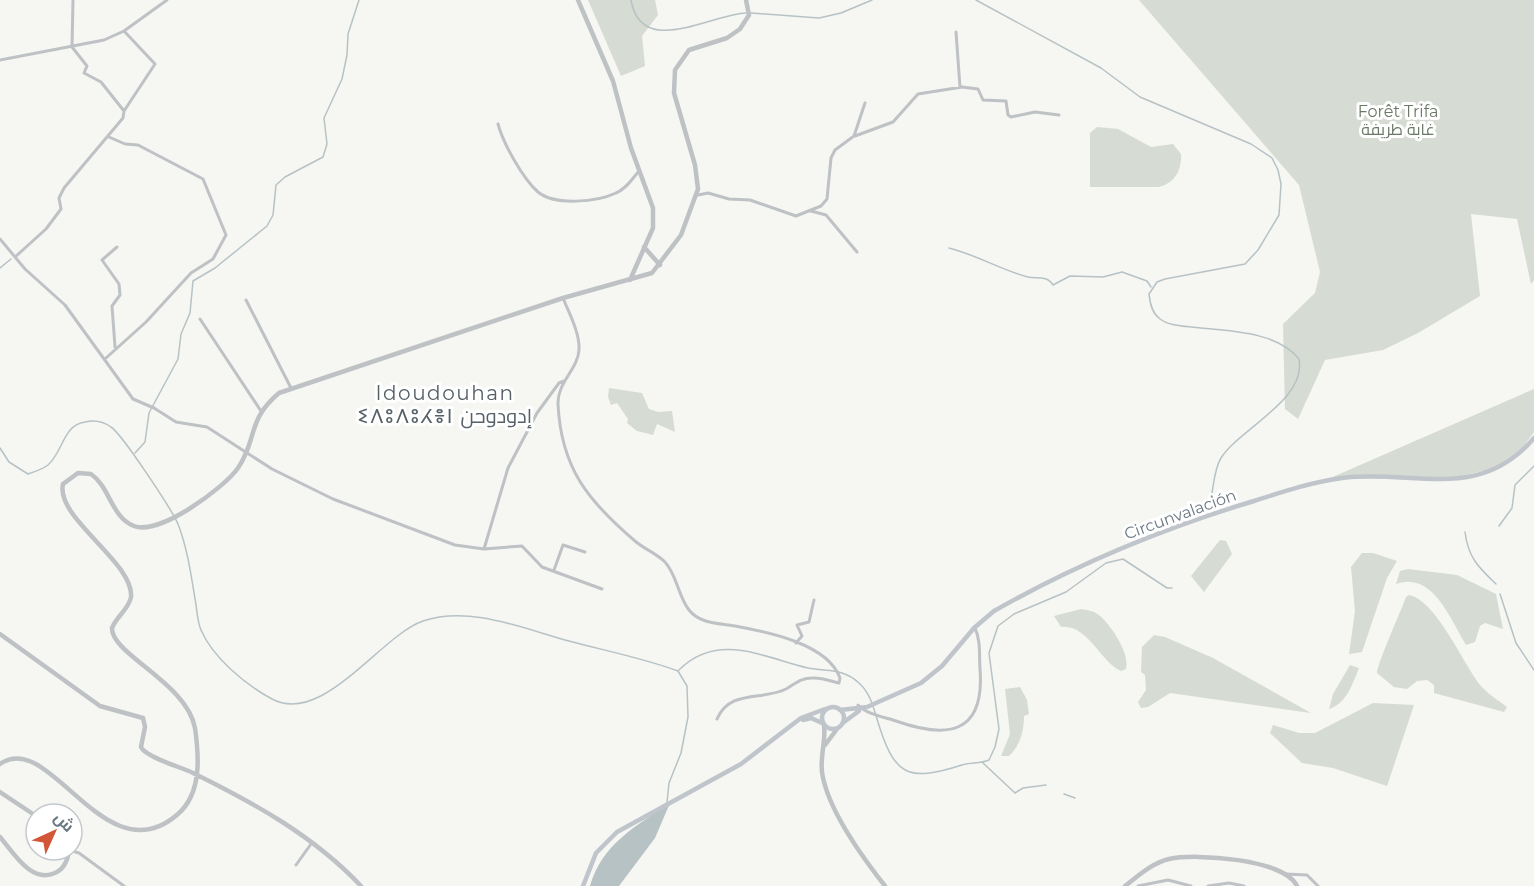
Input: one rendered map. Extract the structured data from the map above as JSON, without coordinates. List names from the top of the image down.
{
  "streets": {
    "main road": ["Circunvalación"]
  },
  "districts": ["Idoudouhan ⵉⴷⵓⴷⵓⵃⴻⵏ إدودوحن"],
  "parks": ["Forêt Trifa غابة طريفة"],
  "north": "top right"
}
